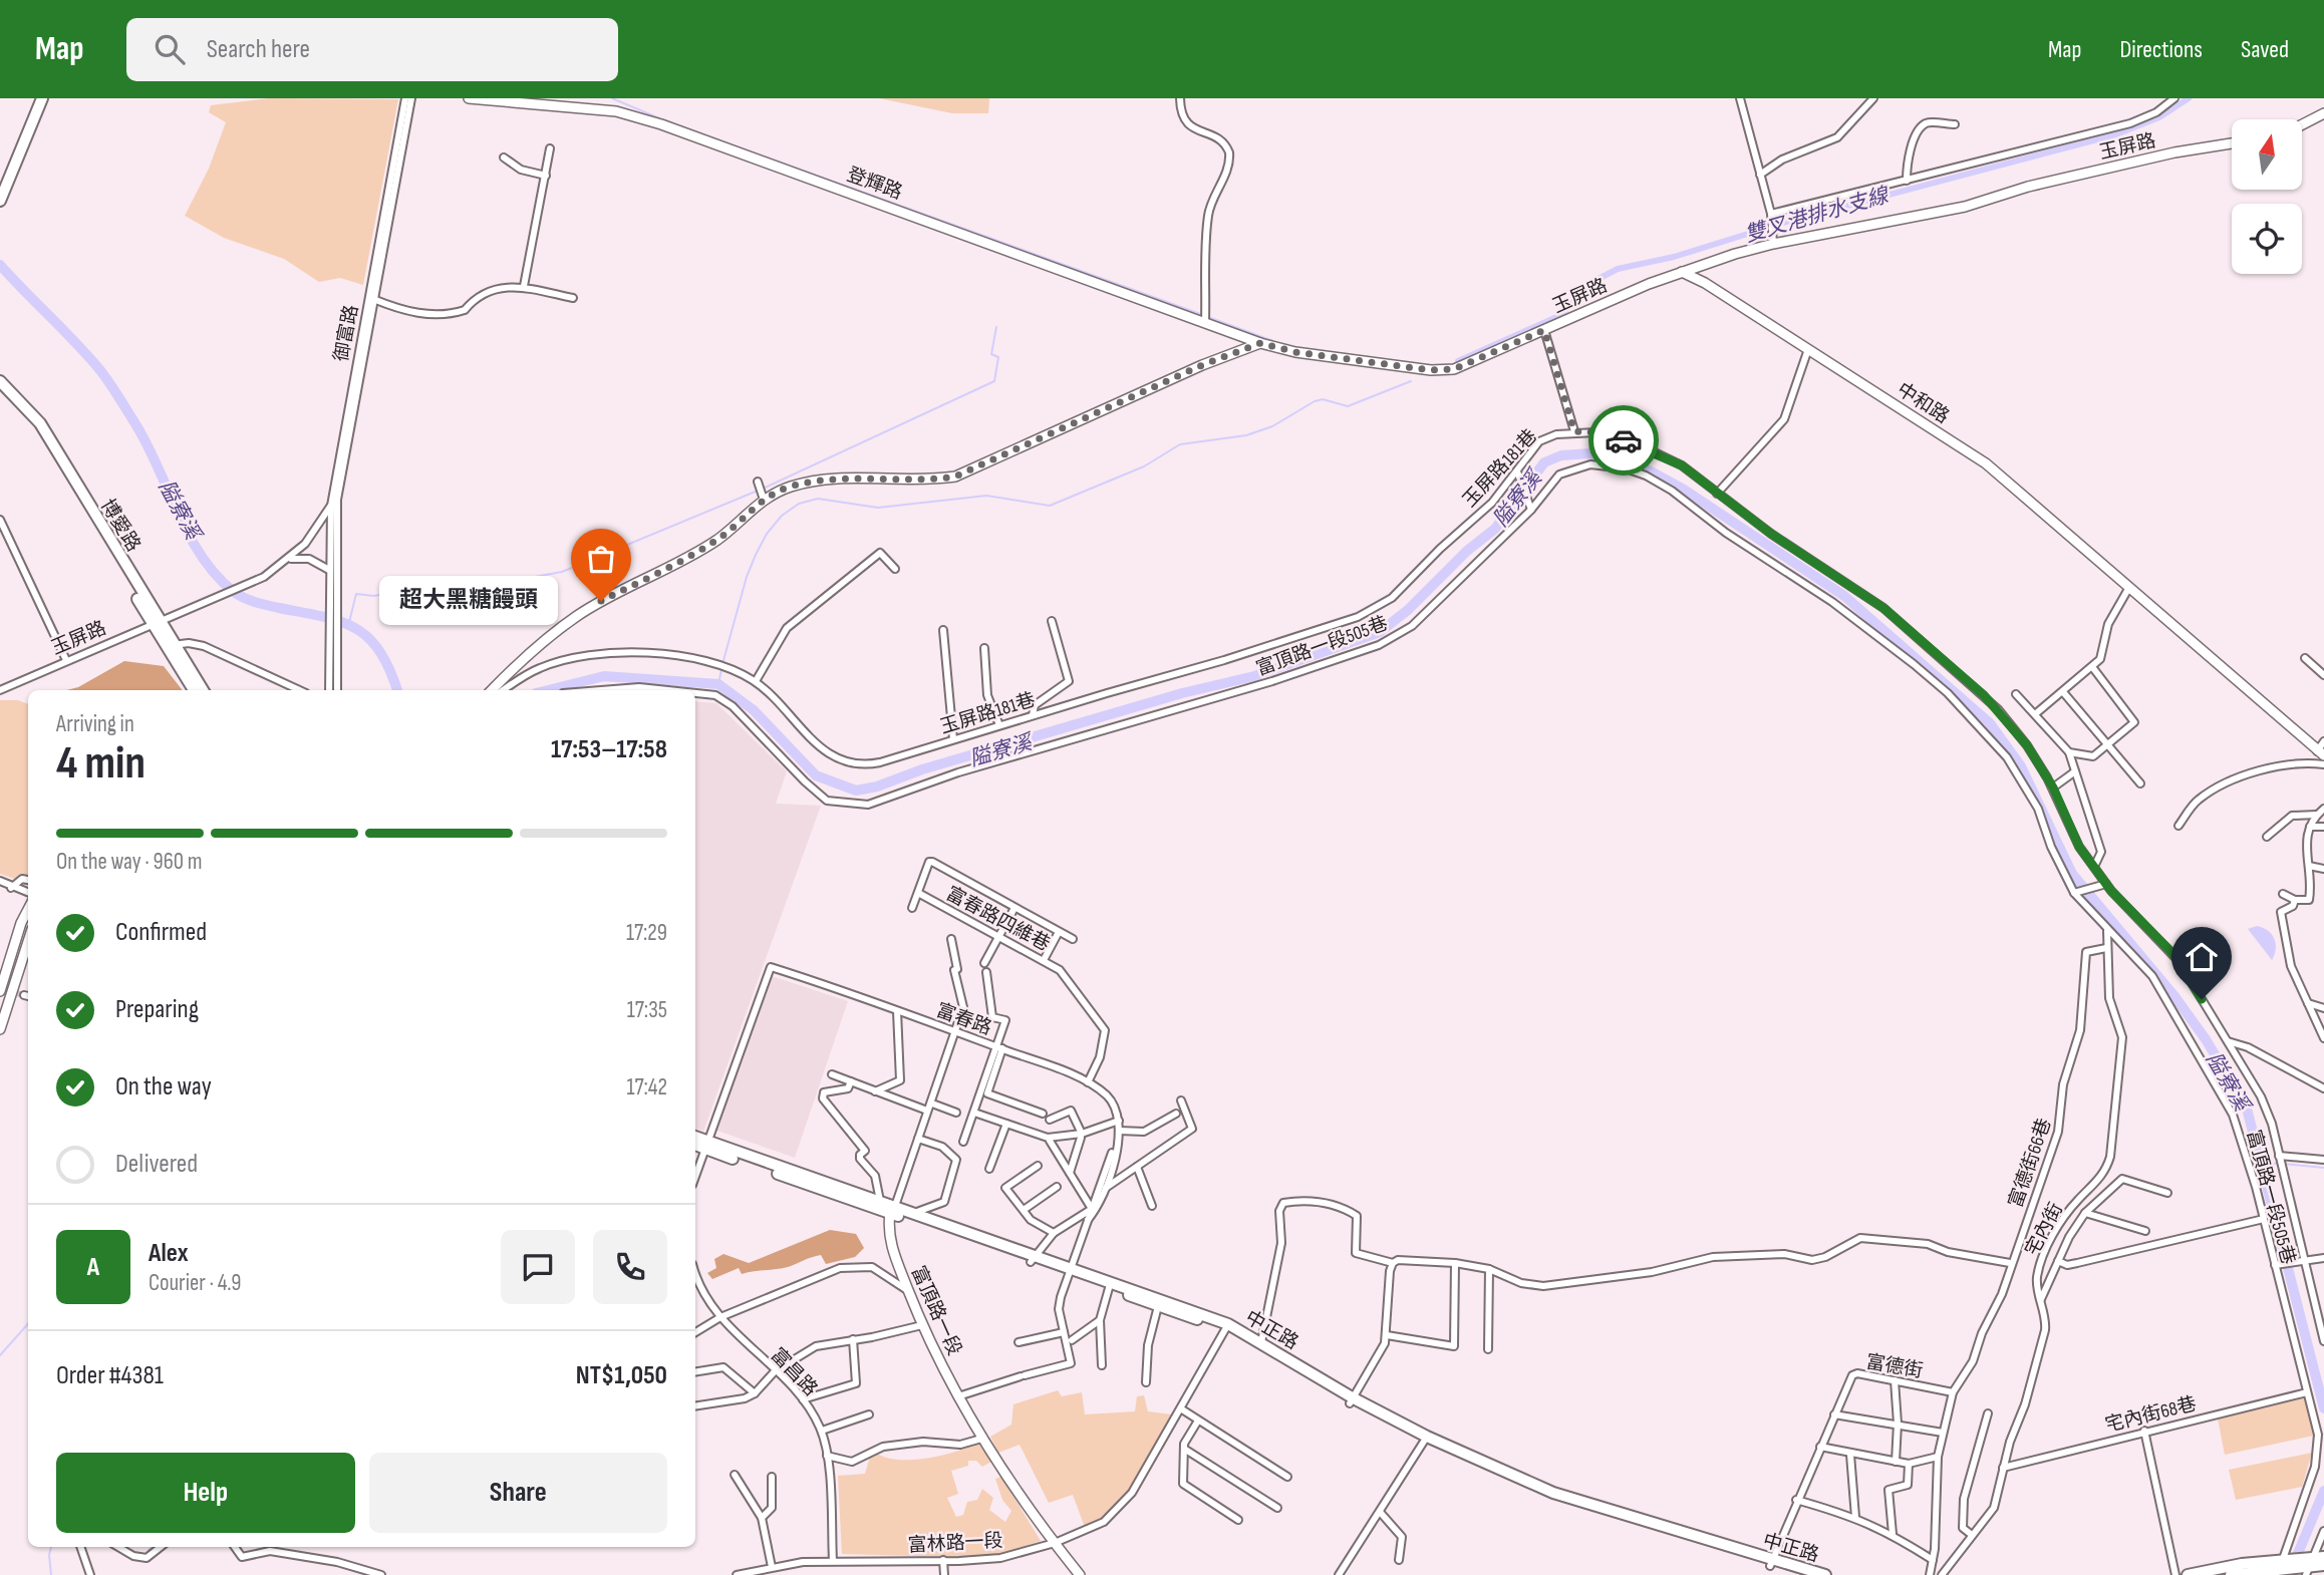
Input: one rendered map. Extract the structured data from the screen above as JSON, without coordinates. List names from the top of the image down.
{
  "streets": {
    "main road": ["博愛路", "中正路"],
    "street": [
      "玉屏路",
      "登輝路",
      "御富路",
      "中和路",
      "玉屏路181巷",
      "富頂路一段505巷",
      "富春路四維巷",
      "富春路",
      "富德街66巷",
      "宅內街",
      "富頂路一段",
      "富德街",
      "富昌路",
      "宅內街68巷",
      "富林路一段"
    ]
  },
  "crossings": [
    ["玉屏路", "登輝路"],
    ["玉屏路", "中和路"],
    ["玉屏路", "博愛路"],
    ["富頂路一段505巷", "宅內街"],
    ["富頂路一段505巷", "宅內街68巷"],
    ["富春路四維巷", "富春路"],
    ["富春路", "富頂路一段"],
    ["富春路", "中正路"],
    ["富德街66巷", "宅內街"],
    ["富德街66巷", "富德街"],
    ["宅內街", "宅內街68巷"],
    ["富頂路一段", "中正路"],
    ["富頂路一段", "富林路一段"],
    ["中正路", "富德街"],
    ["中正路", "富林路一段"],
    ["富昌路", "富林路一段"]
  ],
  "water": ["雙叉港排水支線", "隘寮溪"],
  "places": ["超大黑糖饅頭"],
  "north": "top",
  "page": {
    "header": "Map",
    "search": "Search here",
    "nav": ["Map", "Directions", "Saved"],
    "bubble": "超大黑糖饅頭",
    "heading": ["4 min", "Arriving in", "17:53–17:58"],
    "panel": [
      "Alex",
      "Courier · 4.9",
      "Order #4381",
      "NT$1,050"
    ],
    "bar": "On the way · 960 m",
    "list": [
      ["Confirmed", "17:29"],
      ["Preparing", "17:35"],
      ["On the way", "17:42"],
      "Delivered"
    ],
    "round": "A",
    "buttons": ["Help", "Share"]
  }
}
